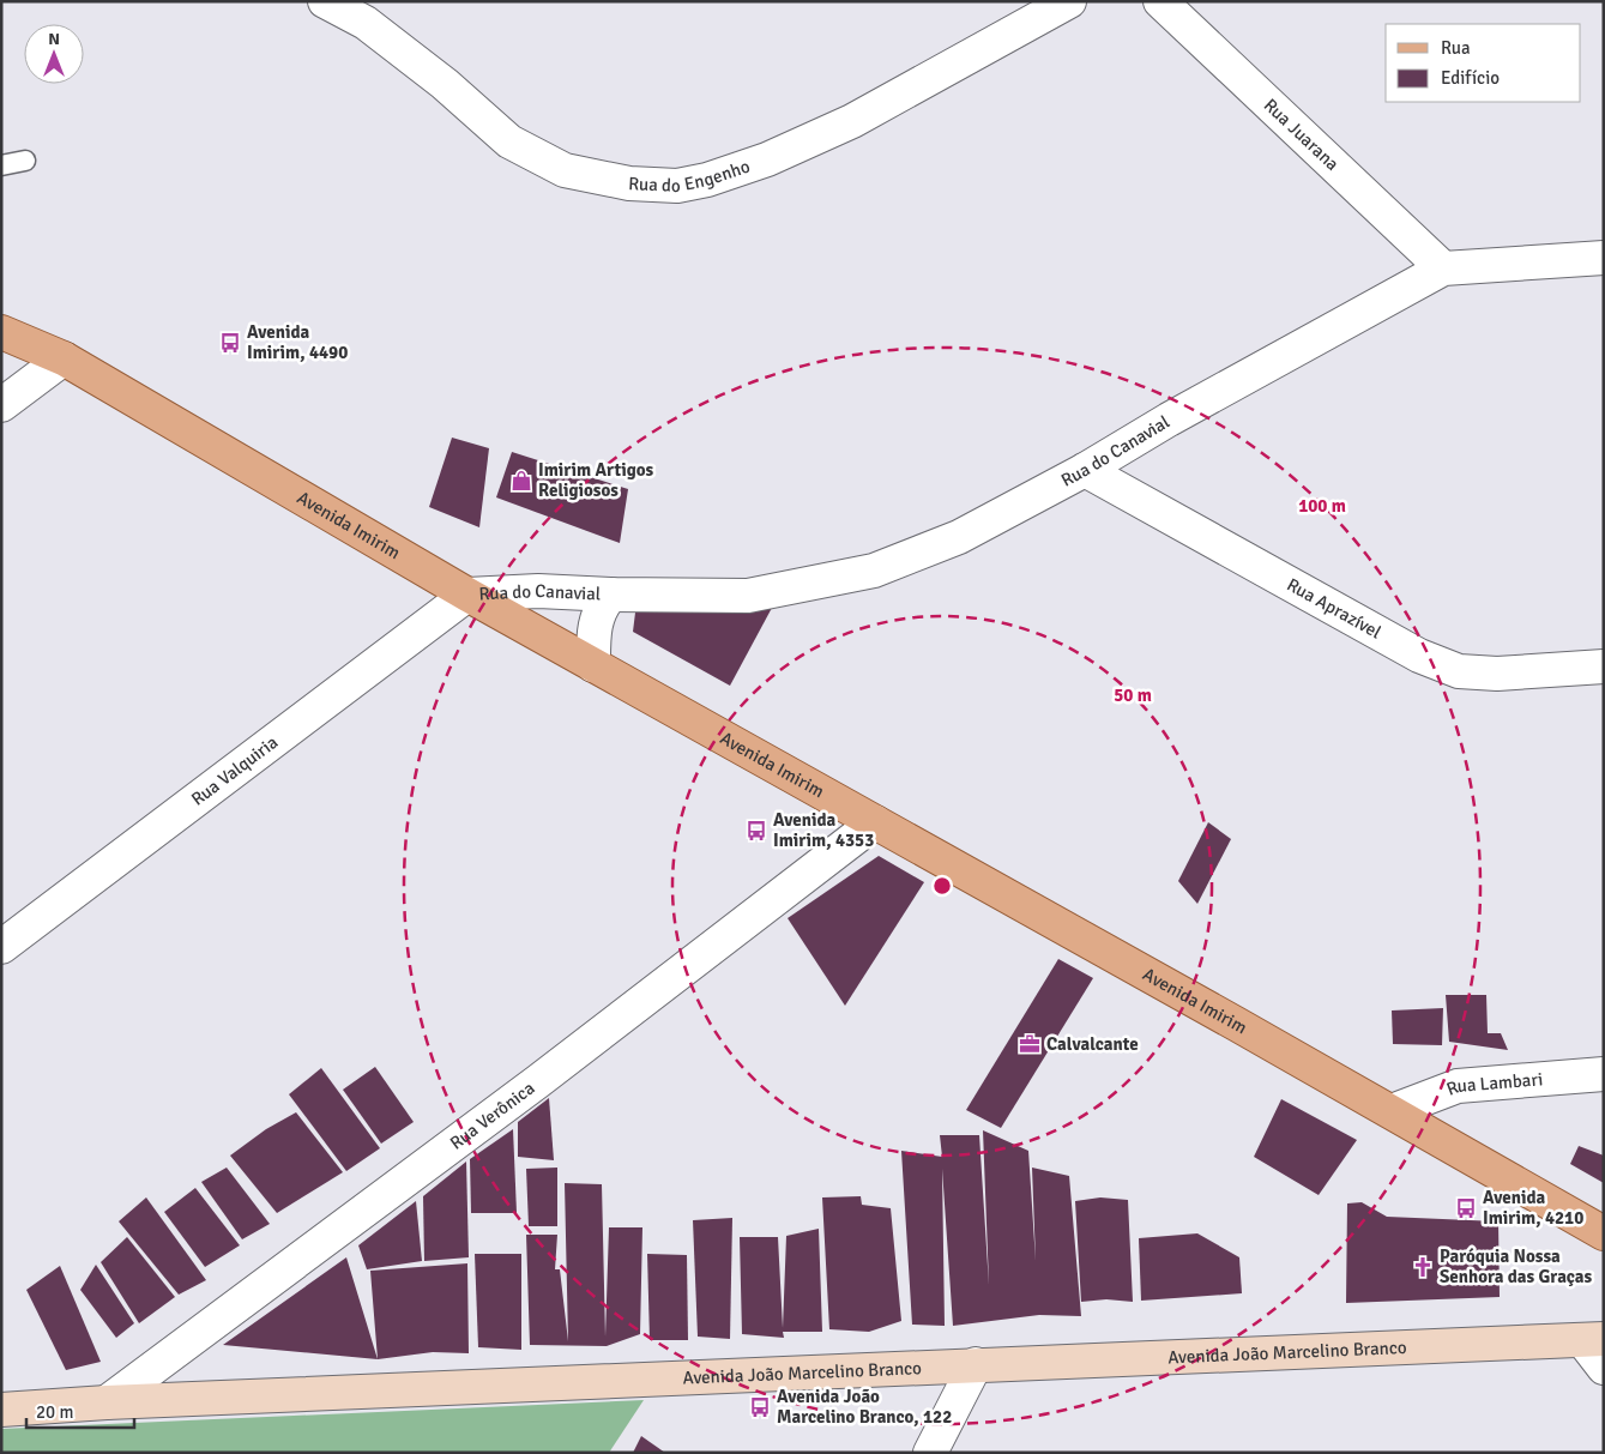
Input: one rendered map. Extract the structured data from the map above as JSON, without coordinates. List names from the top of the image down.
{
  "streets": {
    "main road": ["Avenida Imirim"],
    "street": [
      "Rua Juarana",
      "Rua do Engenho",
      "Rua do Canavial",
      "Rua Aprazível",
      "Rua Valquiria",
      "Rua Lambari",
      "Rua Verônica",
      "Avenida João Marcelino Branco"
    ]
  },
  "crossings": [
    ["Rua Juarana", "Rua do Canavial"],
    ["Rua do Canavial", "Avenida Imirim"],
    ["Rua do Canavial", "Rua Aprazível"],
    ["Rua do Canavial", "Rua Valquiria"],
    ["Avenida Imirim", "Rua Valquiria"],
    ["Avenida Imirim", "Rua Lambari"],
    ["Avenida Imirim", "Rua Verônica"],
    ["Rua Verônica", "Avenida João Marcelino Branco"]
  ],
  "places": {
    "bus stop": [
      "Avenida Imirim, 4490",
      "Avenida Imirim, 4353",
      "Avenida Imirim, 4210",
      "Avenida João Marcelino Branco, 122"
    ],
    "shop": ["Imirim Artigos Religiosos"],
    "office": ["Calvalcante"],
    "church": ["Paróquia Nossa Senhora das Graças"]
  },
  "legend": ["Rua", "Edifício"],
  "scale_bar": "20 m",
  "north": "top",
  "rings": ["100 m", "50 m"]
}
